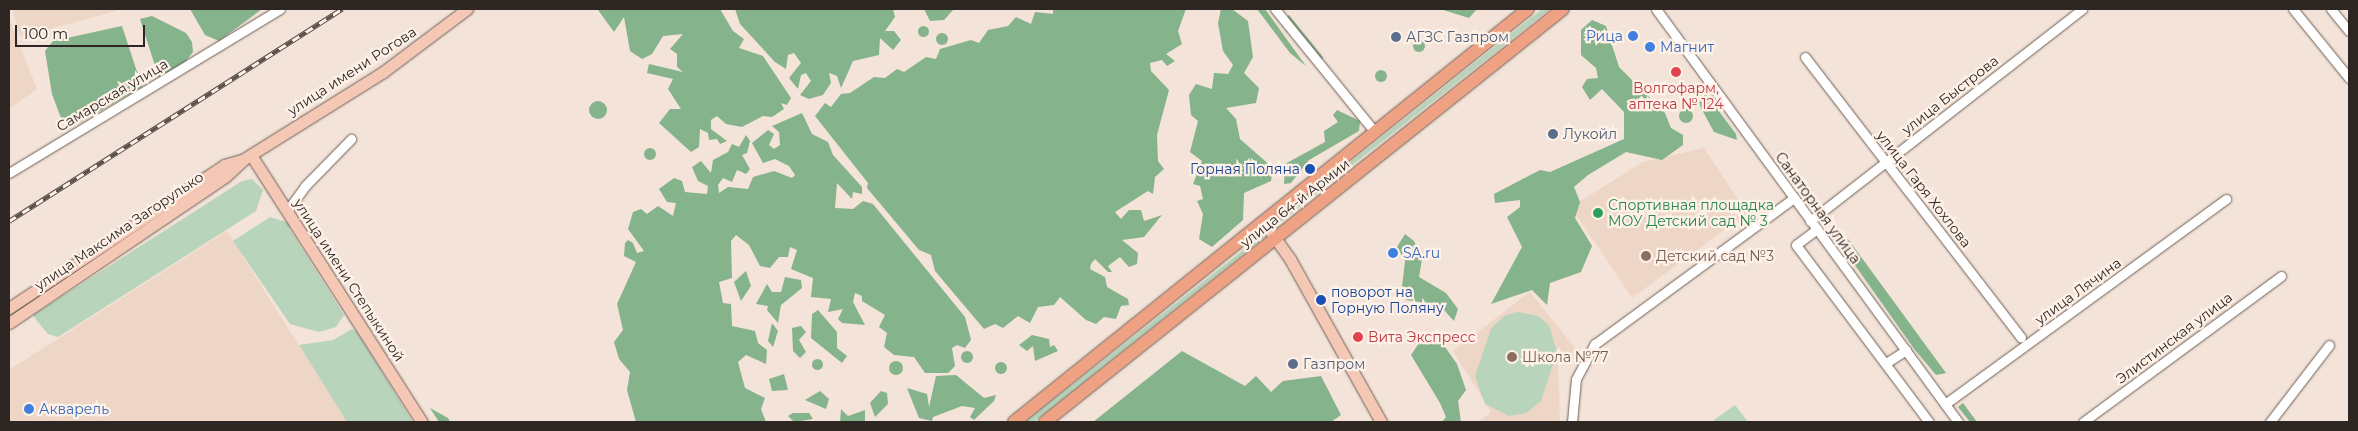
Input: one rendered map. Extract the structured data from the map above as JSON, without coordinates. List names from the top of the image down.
{
  "streets": {
    "highway": ["улица 64-й Армии"],
    "main road": ["улица имени Рогова", "улица Максима Загорулько", "улица имени Степыкиной"],
    "street": [
      "Самарская улица",
      "улица Быстрова",
      "улица Гаря Хохлова",
      "Санаторная улица",
      "улица Лячина",
      "Элистинская улица"
    ]
  },
  "crossings": [
    ["улица имени Рогова", "улица Максима Загорулько"],
    ["улица имени Рогова", "улица имени Степыкиной"],
    ["улица Быстрова", "улица Гаря Хохлова"],
    ["улица Быстрова", "Санаторная улица"],
    ["Санаторная улица", "улица Лячина"],
    ["улица Максима Загорулько", "улица имени Степыкиной"]
  ],
  "places": [
    "Рица",
    "АГЗС Газпром",
    "Магнит",
    "Волгофарм, аптека № 124",
    "Лукойл",
    "Горная Поляна",
    "Спортивная площадка МОУ Детский сад № 3",
    "SA.ru",
    "Детский сад №3",
    "поворот на Горную Поляну",
    "Вита Экспресс",
    "Школа №77",
    "Газпром",
    "Акварель"
  ],
  "scale_bar": "100 m"
}
